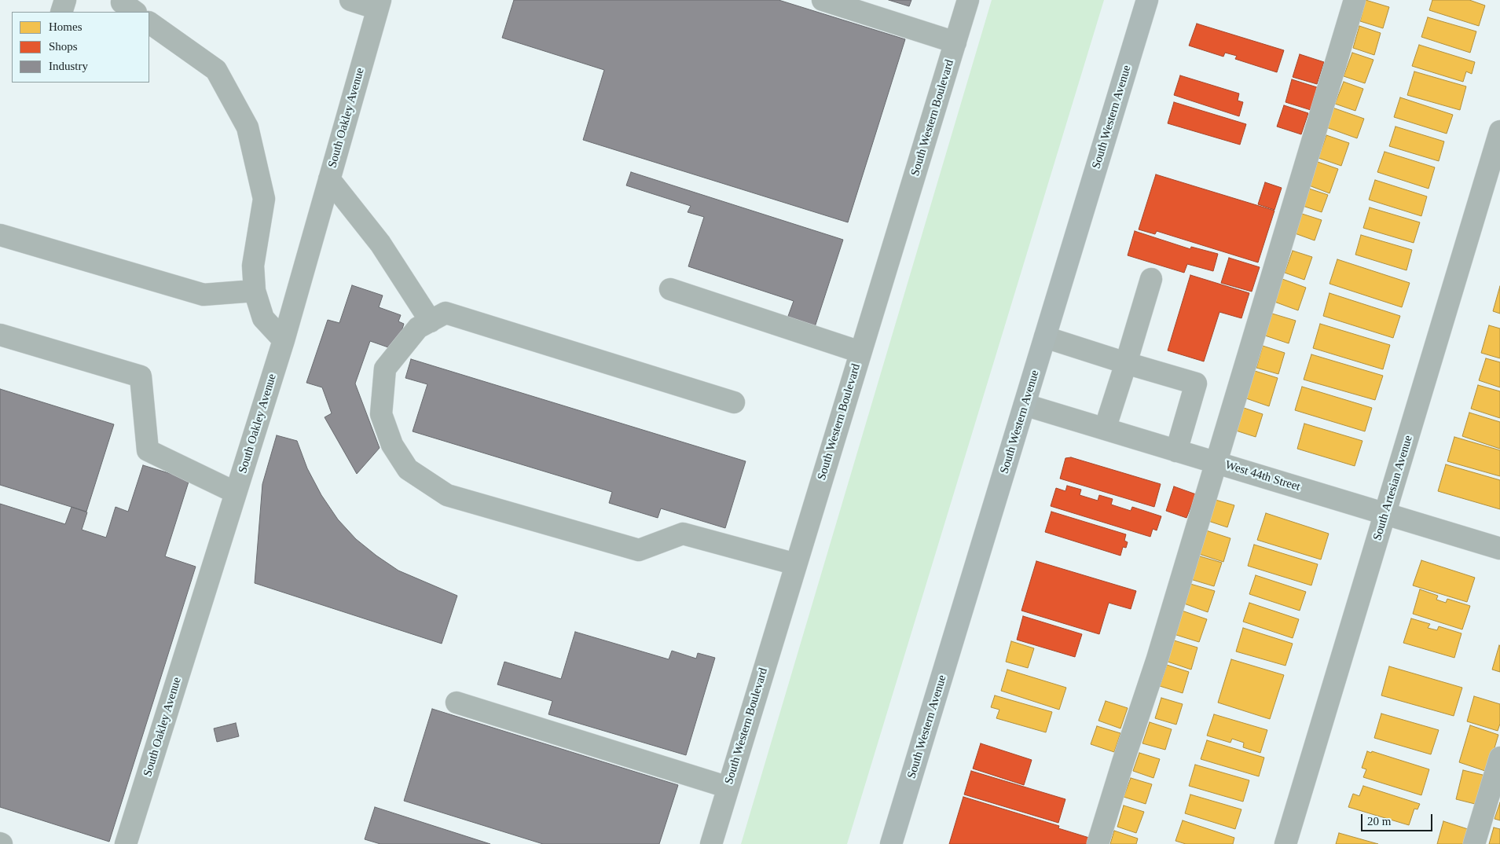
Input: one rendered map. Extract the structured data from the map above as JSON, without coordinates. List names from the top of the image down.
{
  "streets": {
    "main road": ["South Western Avenue"],
    "street": [
      "South Oakley Avenue",
      "South Western Boulevard",
      "West 44th Street",
      "South Artesian Avenue"
    ]
  },
  "crossings": [
    ["South Western Avenue", "West 44th Street"],
    ["West 44th Street", "South Artesian Avenue"]
  ],
  "legend": ["Homes", "Shops", "Industry"],
  "scale_bar": "20 m"
}
